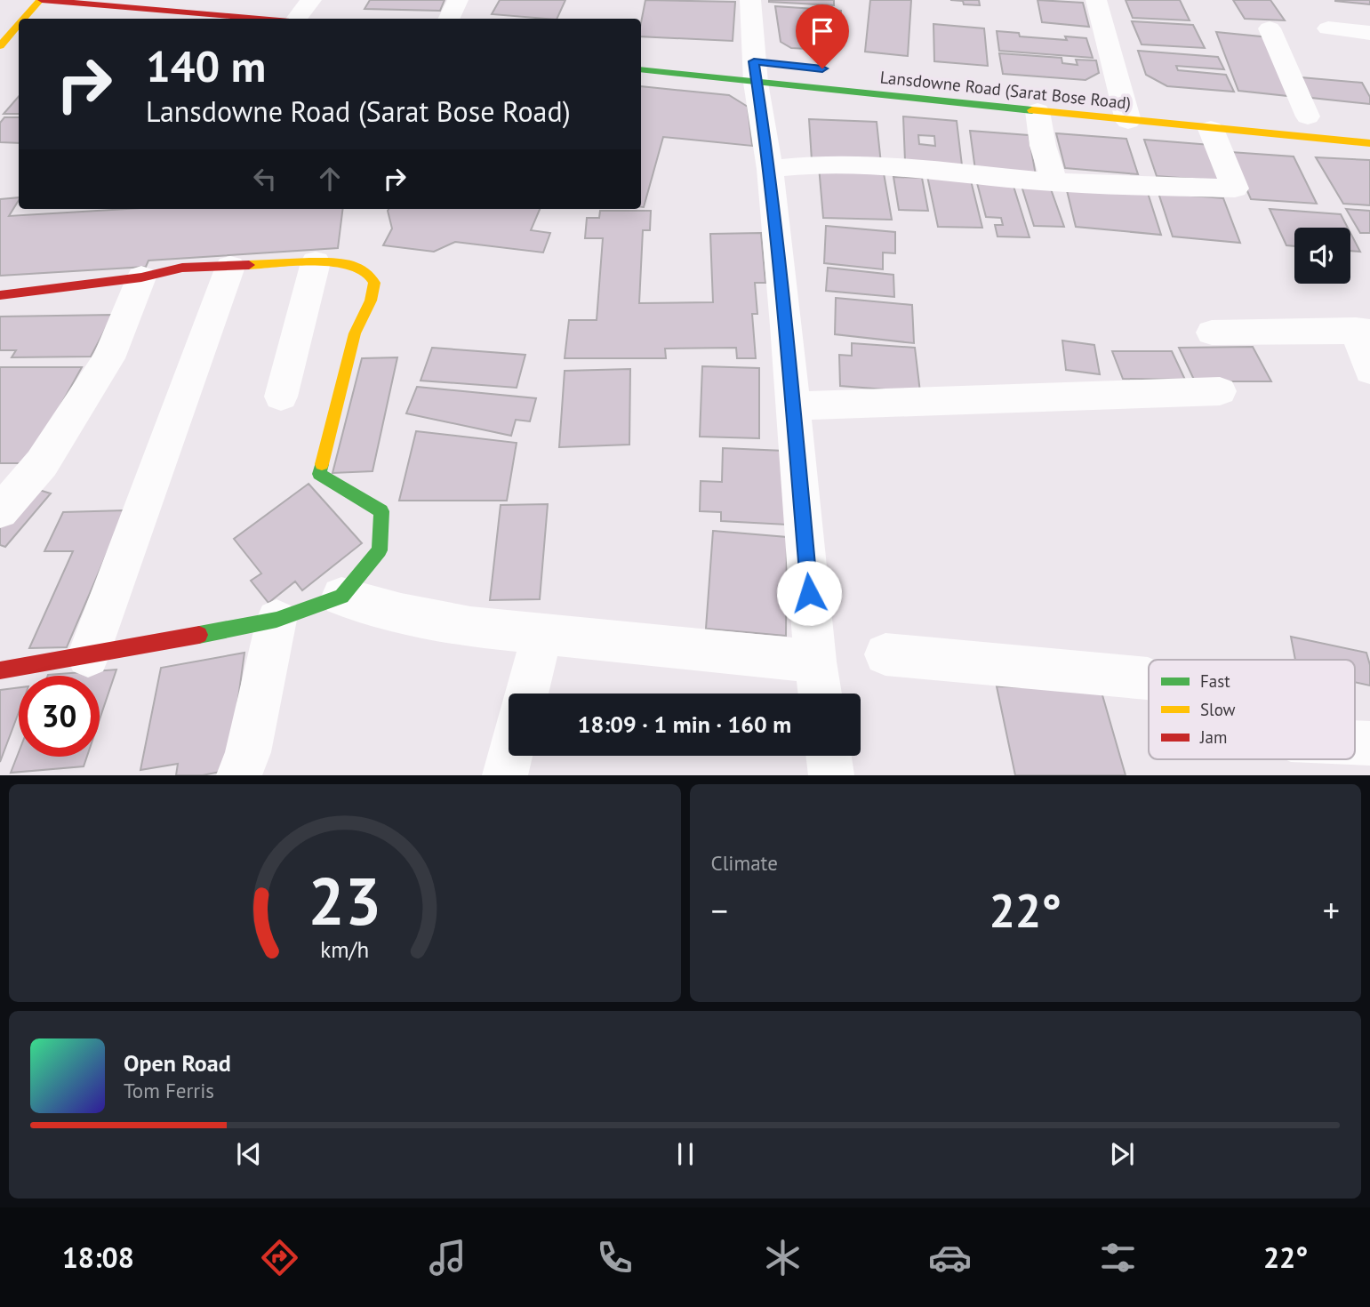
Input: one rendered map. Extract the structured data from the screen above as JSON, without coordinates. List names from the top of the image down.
{
  "streets": {
    "main road": ["Lansdowne Road (Sarat Bose Road)"]
  },
  "legend": ["Fast", "Slow", "Jam"],
  "page": {
    "turn": ["140 m", "Lansdowne Road (Sarat Bose Road)"],
    "limit": "30",
    "trip": "18:09 · 1 min · 160 m",
    "tile": "Climate",
    "heat": ["−", "22°", "+"],
    "song": ["Open Road", "Tom Ferris"],
    "tabs": ["18:08", "22°"],
    "gauge": ["23", "km/h"]
  }
}
